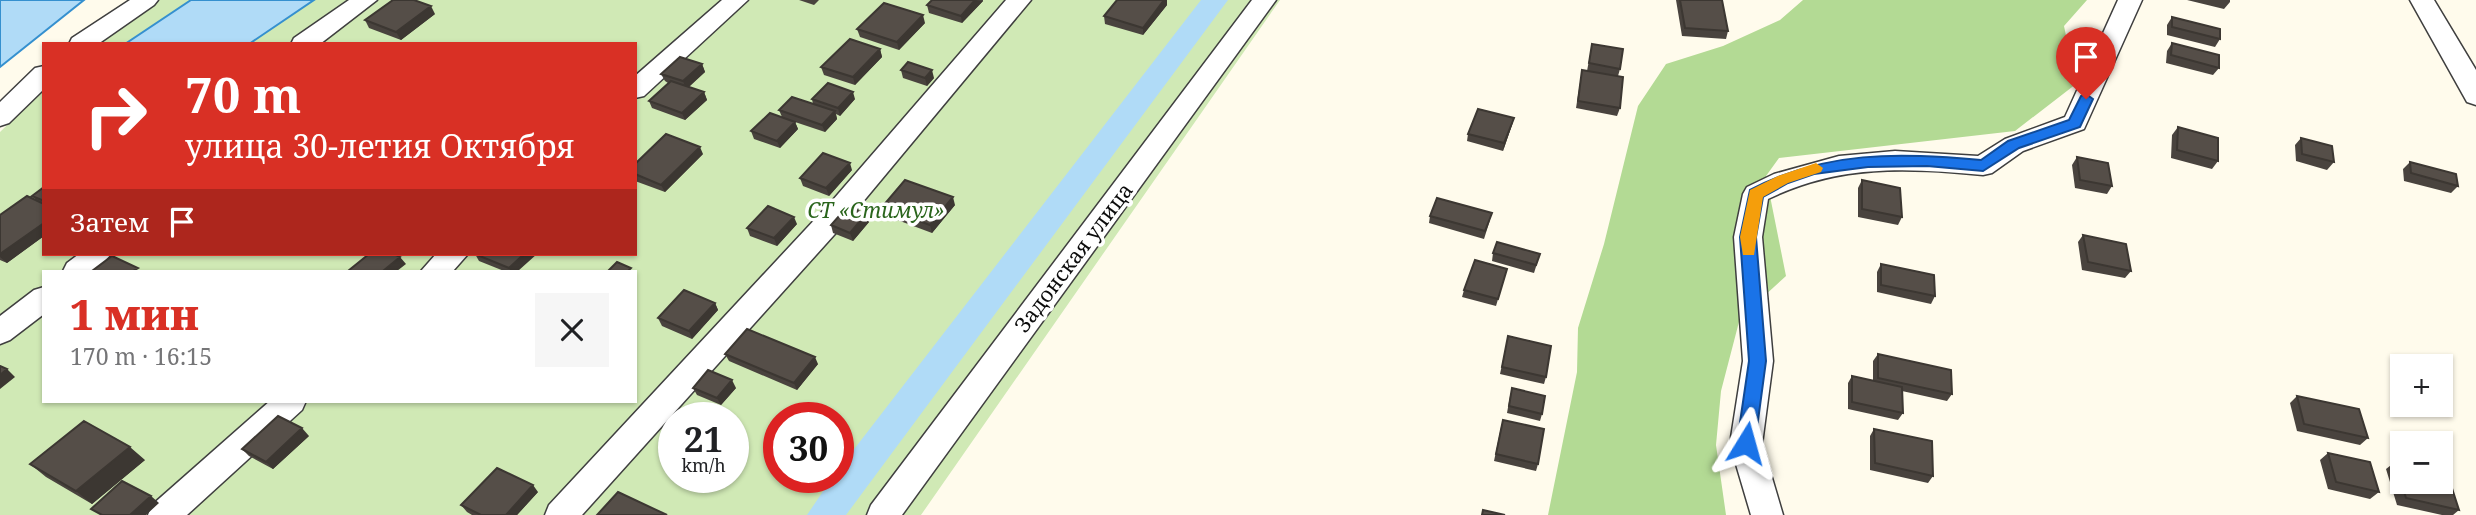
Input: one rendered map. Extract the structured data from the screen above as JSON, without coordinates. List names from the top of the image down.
{
  "streets": {
    "street": ["Задонская улица"]
  },
  "parks": ["СТ «Стимул»"],
  "page": {
    "turn": ["70 m", "улица 30-летия Октября"],
    "then": "Затем",
    "heading": ["1 мин", "170 m · 16:15"],
    "map_buttons": ["+", "−"],
    "speed": "21 km/h",
    "limit": "30"
  }
}
